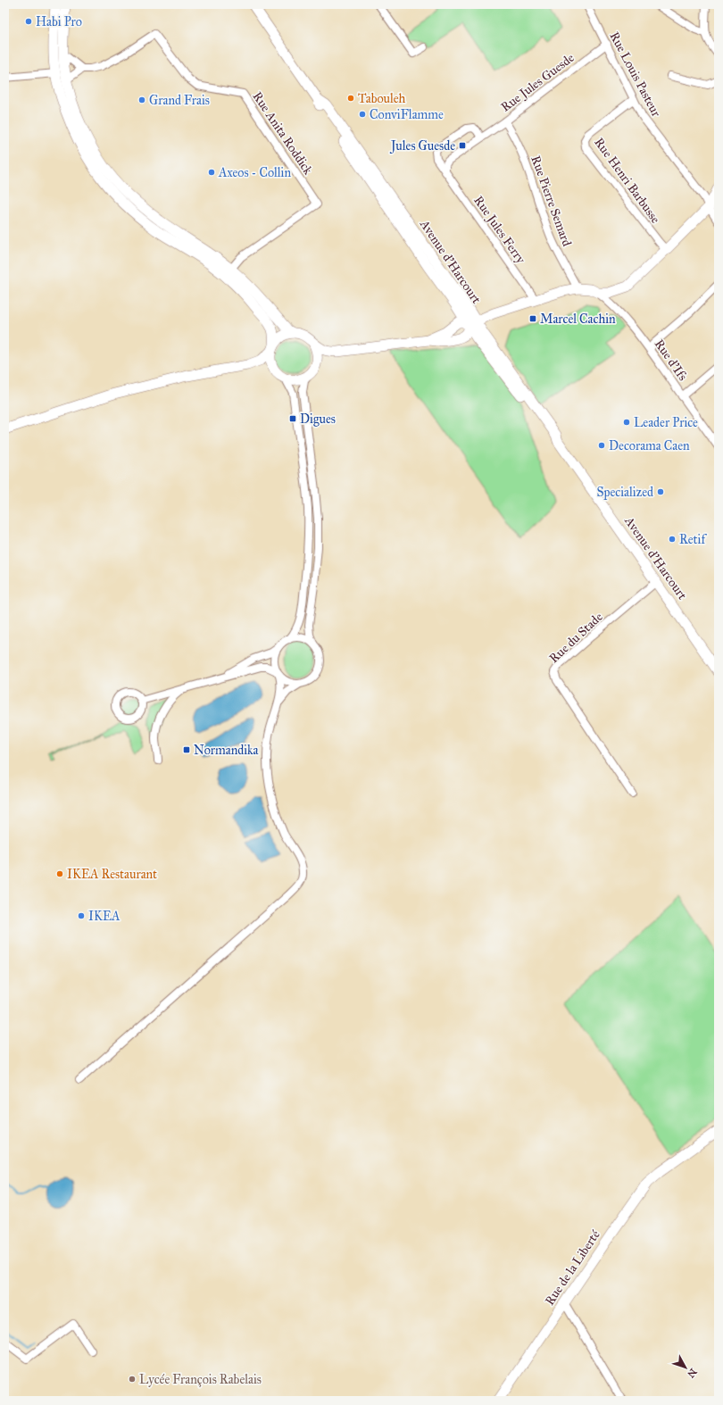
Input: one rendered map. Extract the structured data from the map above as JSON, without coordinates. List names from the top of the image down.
{
  "streets": {
    "main road": ["Avenue d'Harcourt", "Rue de la Liberté"],
    "street": [
      "Rue Louis Pasteur",
      "Rue Jules Guesde",
      "Rue Anita Roddick",
      "Rue Henri Barbusse",
      "Rue Pierre Semard",
      "Rue Jules Ferry",
      "Rue d'Ifs",
      "Rue du Stade"
    ]
  },
  "crossings": [
    ["Rue Louis Pasteur", "Rue Jules Guesde"],
    ["Rue Louis Pasteur", "Rue Henri Barbusse"],
    ["Rue Jules Guesde", "Rue Pierre Semard"],
    ["Rue Jules Guesde", "Rue Jules Ferry"],
    ["Avenue d'Harcourt", "Rue du Stade"]
  ],
  "places": {
    "other": [
      "Habi Pro",
      "Tabouleh",
      "Grand Frais",
      "ConviFlamme",
      "Axeos - Collin",
      "Leader Price",
      "Decorama Caen",
      "Specialized",
      "Retif",
      "IKEA Restaurant",
      "IKEA",
      "Lycée François Rabelais"
    ],
    "transit": [
      "Jules Guesde",
      "Marcel Cachin",
      "Digues",
      "Normandika"
    ]
  },
  "north": "bottom right"
}
